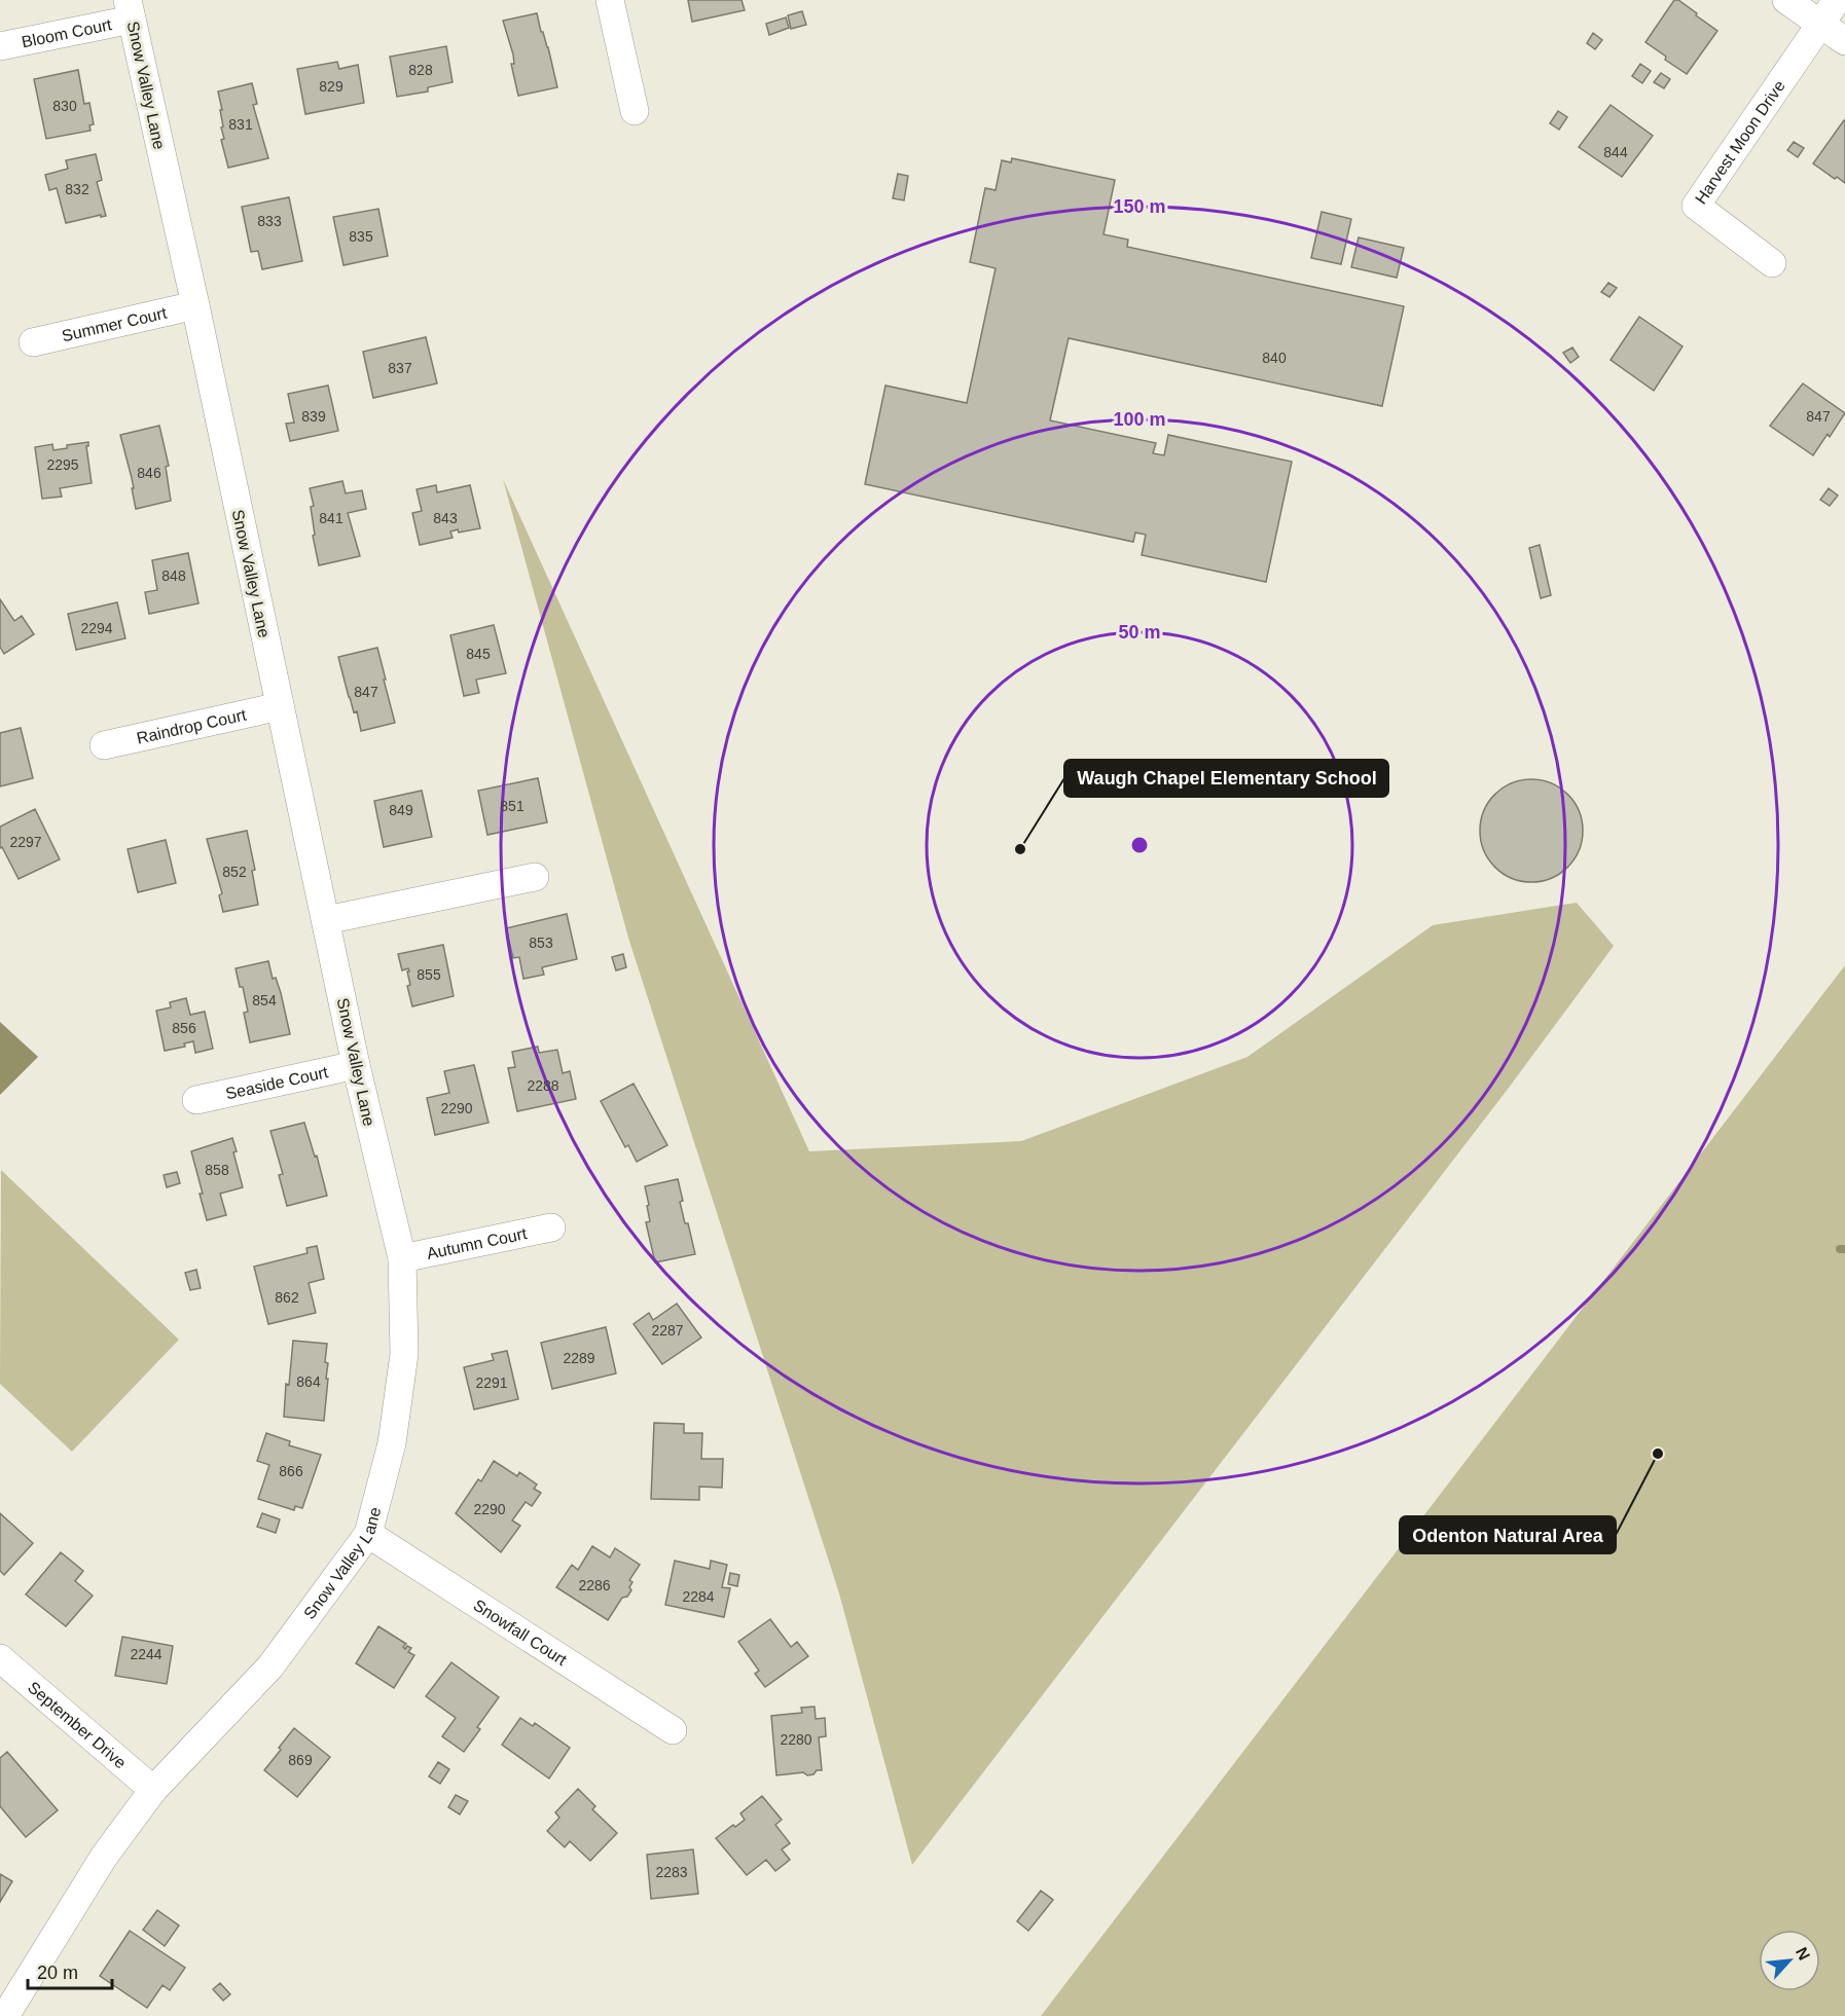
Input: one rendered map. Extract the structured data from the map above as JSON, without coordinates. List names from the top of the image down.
{
  "streets": {
    "street": [
      "Bloom Court",
      "Snow Valley Lane",
      "Harvest Moon Drive",
      "Summer Court",
      "Raindrop Court",
      "Seaside Court",
      "Autumn Court",
      "Snowfall Court",
      "September Drive"
    ]
  },
  "crossings": [
    ["Bloom Court", "Snow Valley Lane"],
    ["Snow Valley Lane", "Summer Court"],
    ["Snow Valley Lane", "Raindrop Court"],
    ["Snow Valley Lane", "Seaside Court"],
    ["Snow Valley Lane", "Autumn Court"],
    ["Snow Valley Lane", "Snowfall Court"],
    ["Snow Valley Lane", "September Drive"]
  ],
  "places": ["Waugh Chapel Elementary School", "Odenton Natural Area"],
  "house_numbers": [
    "828",
    "829",
    "830",
    "831",
    "844",
    "832",
    "833",
    "835",
    "840",
    "837",
    "839",
    "847",
    "2295",
    "846",
    "841",
    "843",
    "848",
    "2294",
    "845",
    "847",
    "851",
    "849",
    "2297",
    "852",
    "853",
    "855",
    "854",
    "856",
    "2288",
    "2290",
    "858",
    "862",
    "2287",
    "2289",
    "864",
    "2291",
    "866",
    "2290",
    "2286",
    "2284",
    "2244",
    "2280",
    "869",
    "2283"
  ],
  "scale_bar": "20 m",
  "north": "top right",
  "rings": ["150 m", "100 m", "50 m"]
}
